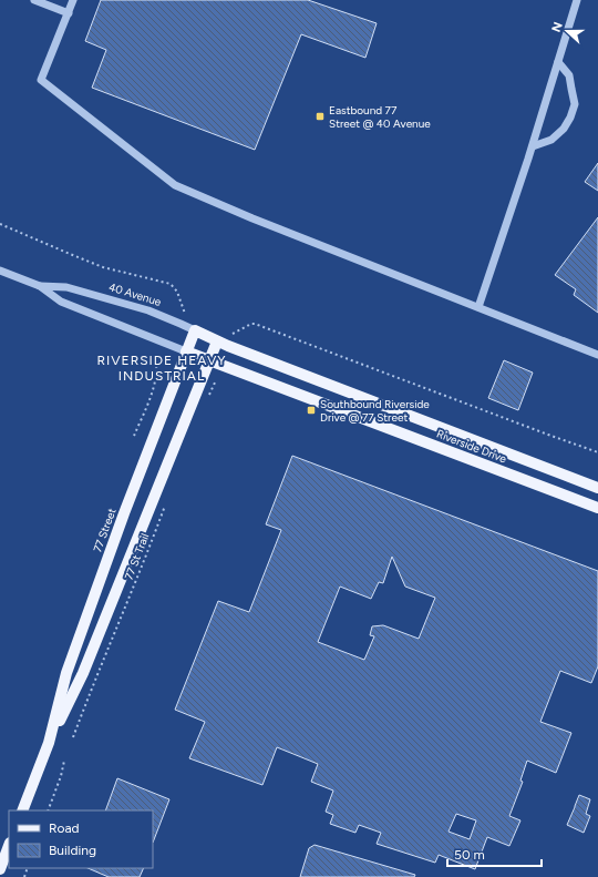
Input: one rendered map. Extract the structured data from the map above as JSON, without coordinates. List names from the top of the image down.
{
  "streets": {
    "main road": ["40 Avenue", "Riverside Drive", "77 Street"],
    "path": ["77 St Trail"]
  },
  "crossings": [
    ["40 Avenue", "Riverside Drive"],
    ["40 Avenue", "77 Street"],
    ["Riverside Drive", "77 Street"]
  ],
  "districts": ["RIVERSIDE HEAVY INDUSTRIAL"],
  "places": {
    "transit": ["Eastbound 77 Street @ 40 Avenue", "Southbound Riverside Drive @ 77 Street"]
  },
  "legend": ["Road", "Building"],
  "scale_bar": "50 m",
  "north": "left"
}
